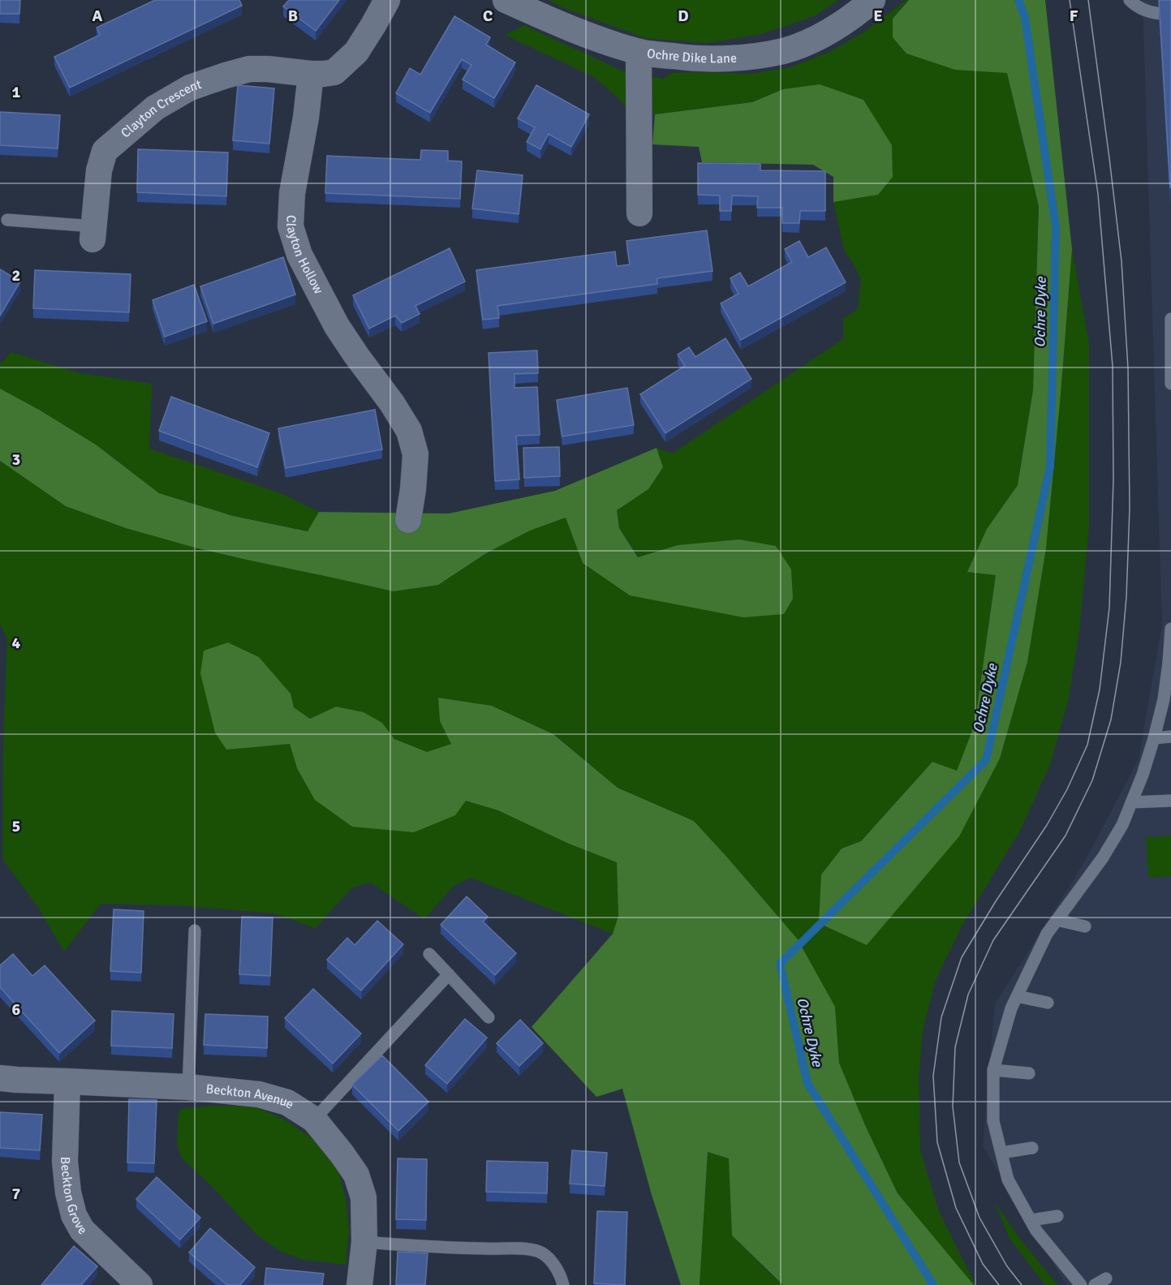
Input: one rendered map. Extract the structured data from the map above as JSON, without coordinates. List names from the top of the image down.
{
  "streets": {
    "street": [
      "Ochre Dike Lane",
      "Clayton Crescent",
      "Clayton Hollow",
      "Beckton Avenue",
      "Beckton Grove"
    ]
  },
  "crossings": [
    ["Clayton Crescent", "Clayton Hollow"],
    ["Beckton Avenue", "Beckton Grove"]
  ],
  "water": ["Ochre Dyke"],
  "grid": {
    "columns": [
      "A",
      "B",
      "C",
      "D",
      "E",
      "F"
    ],
    "rows": [
      "1",
      "2",
      "3",
      "4",
      "5",
      "6",
      "7"
    ]
  }
}
